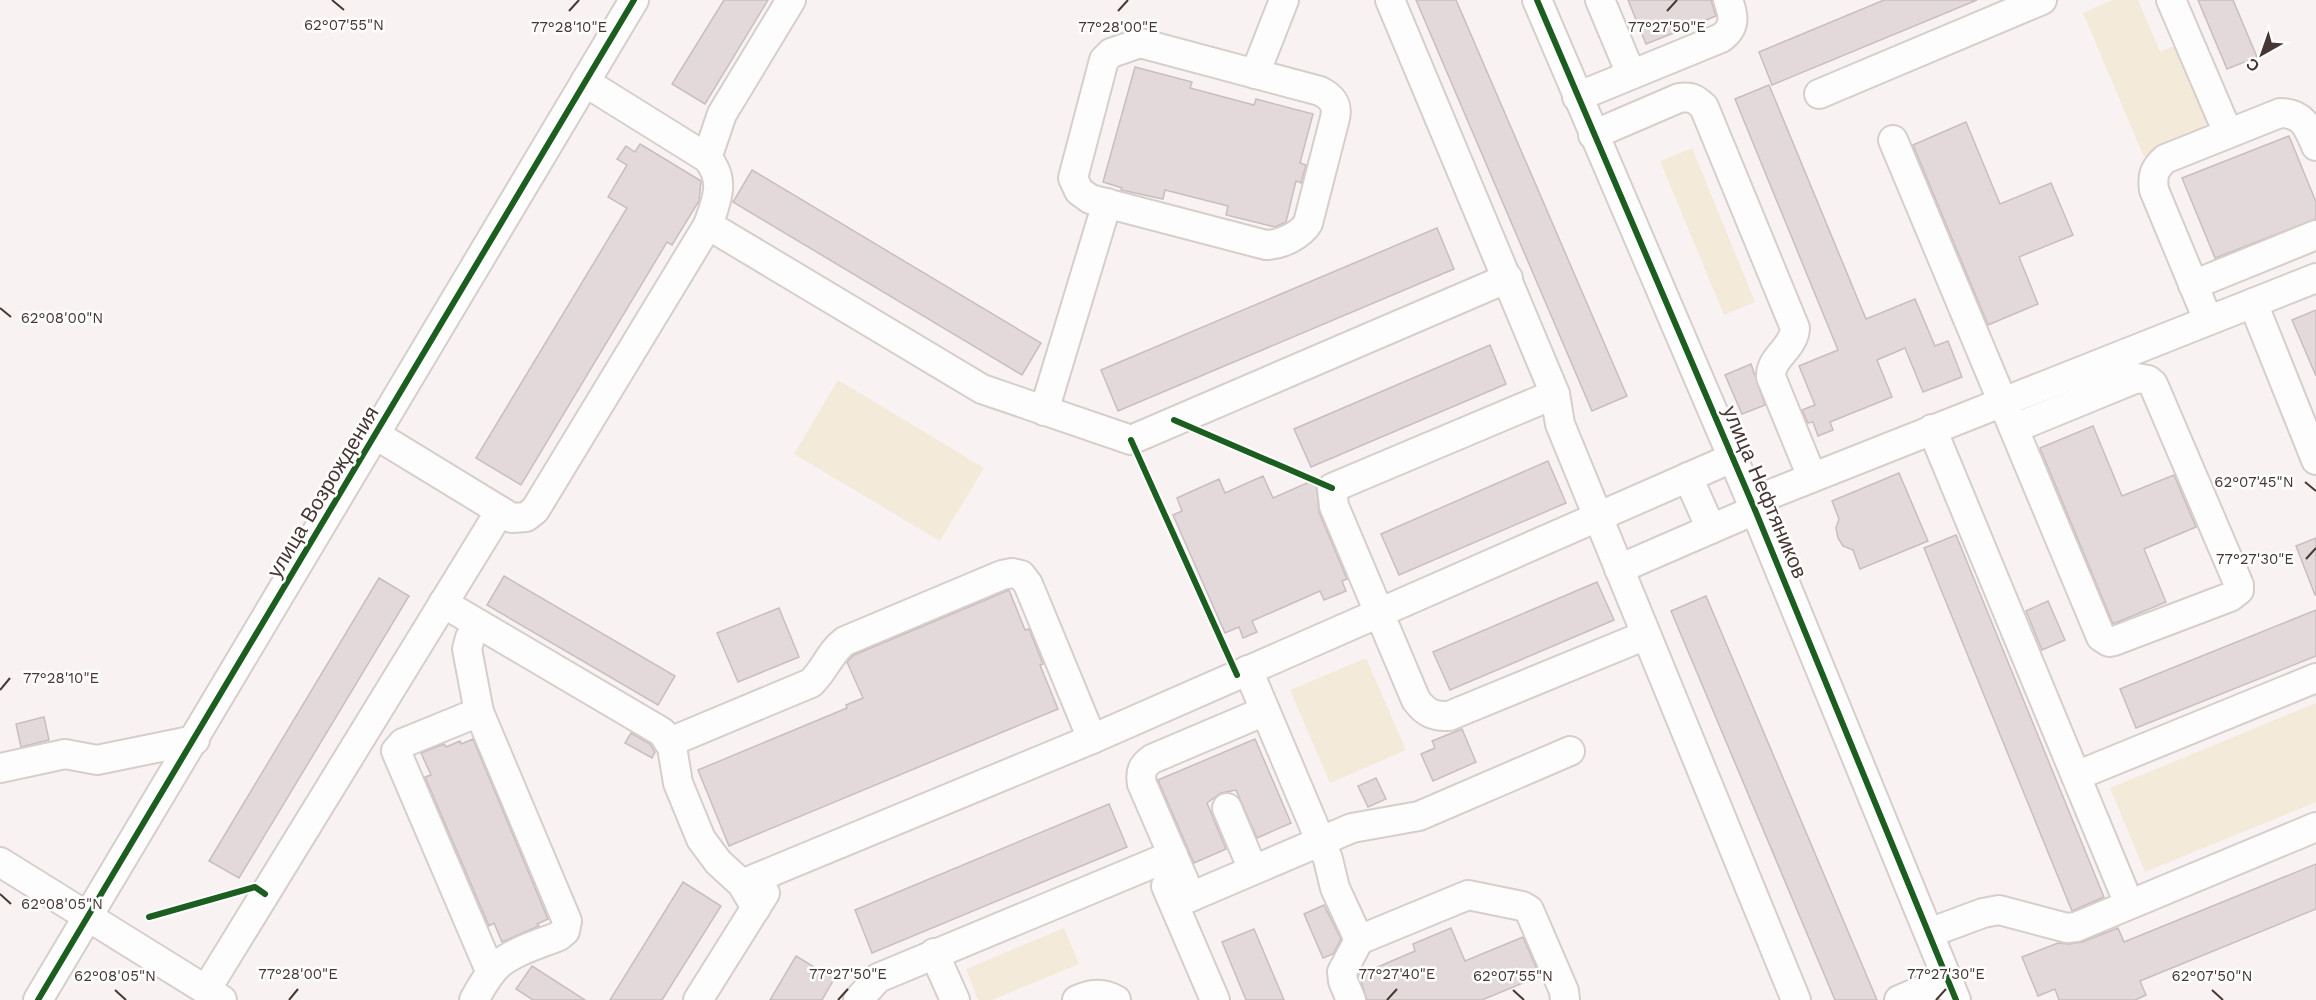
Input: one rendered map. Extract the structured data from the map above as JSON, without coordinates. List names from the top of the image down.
{
  "streets": {
    "street": ["улица Возрождения", "улица Нефтяников"]
  },
  "north": "bottom left",
  "coordinates": [
    "62°07'55\"N",
    "77°28'10\"E",
    "77°28'00\"E",
    "77°27'50\"E",
    "62°08'00\"N",
    "62°07'45\"N",
    "77°27'30\"E",
    "62°08'05\"N",
    "77°27'40\"E",
    "62°07'50\"N"
  ]
}
